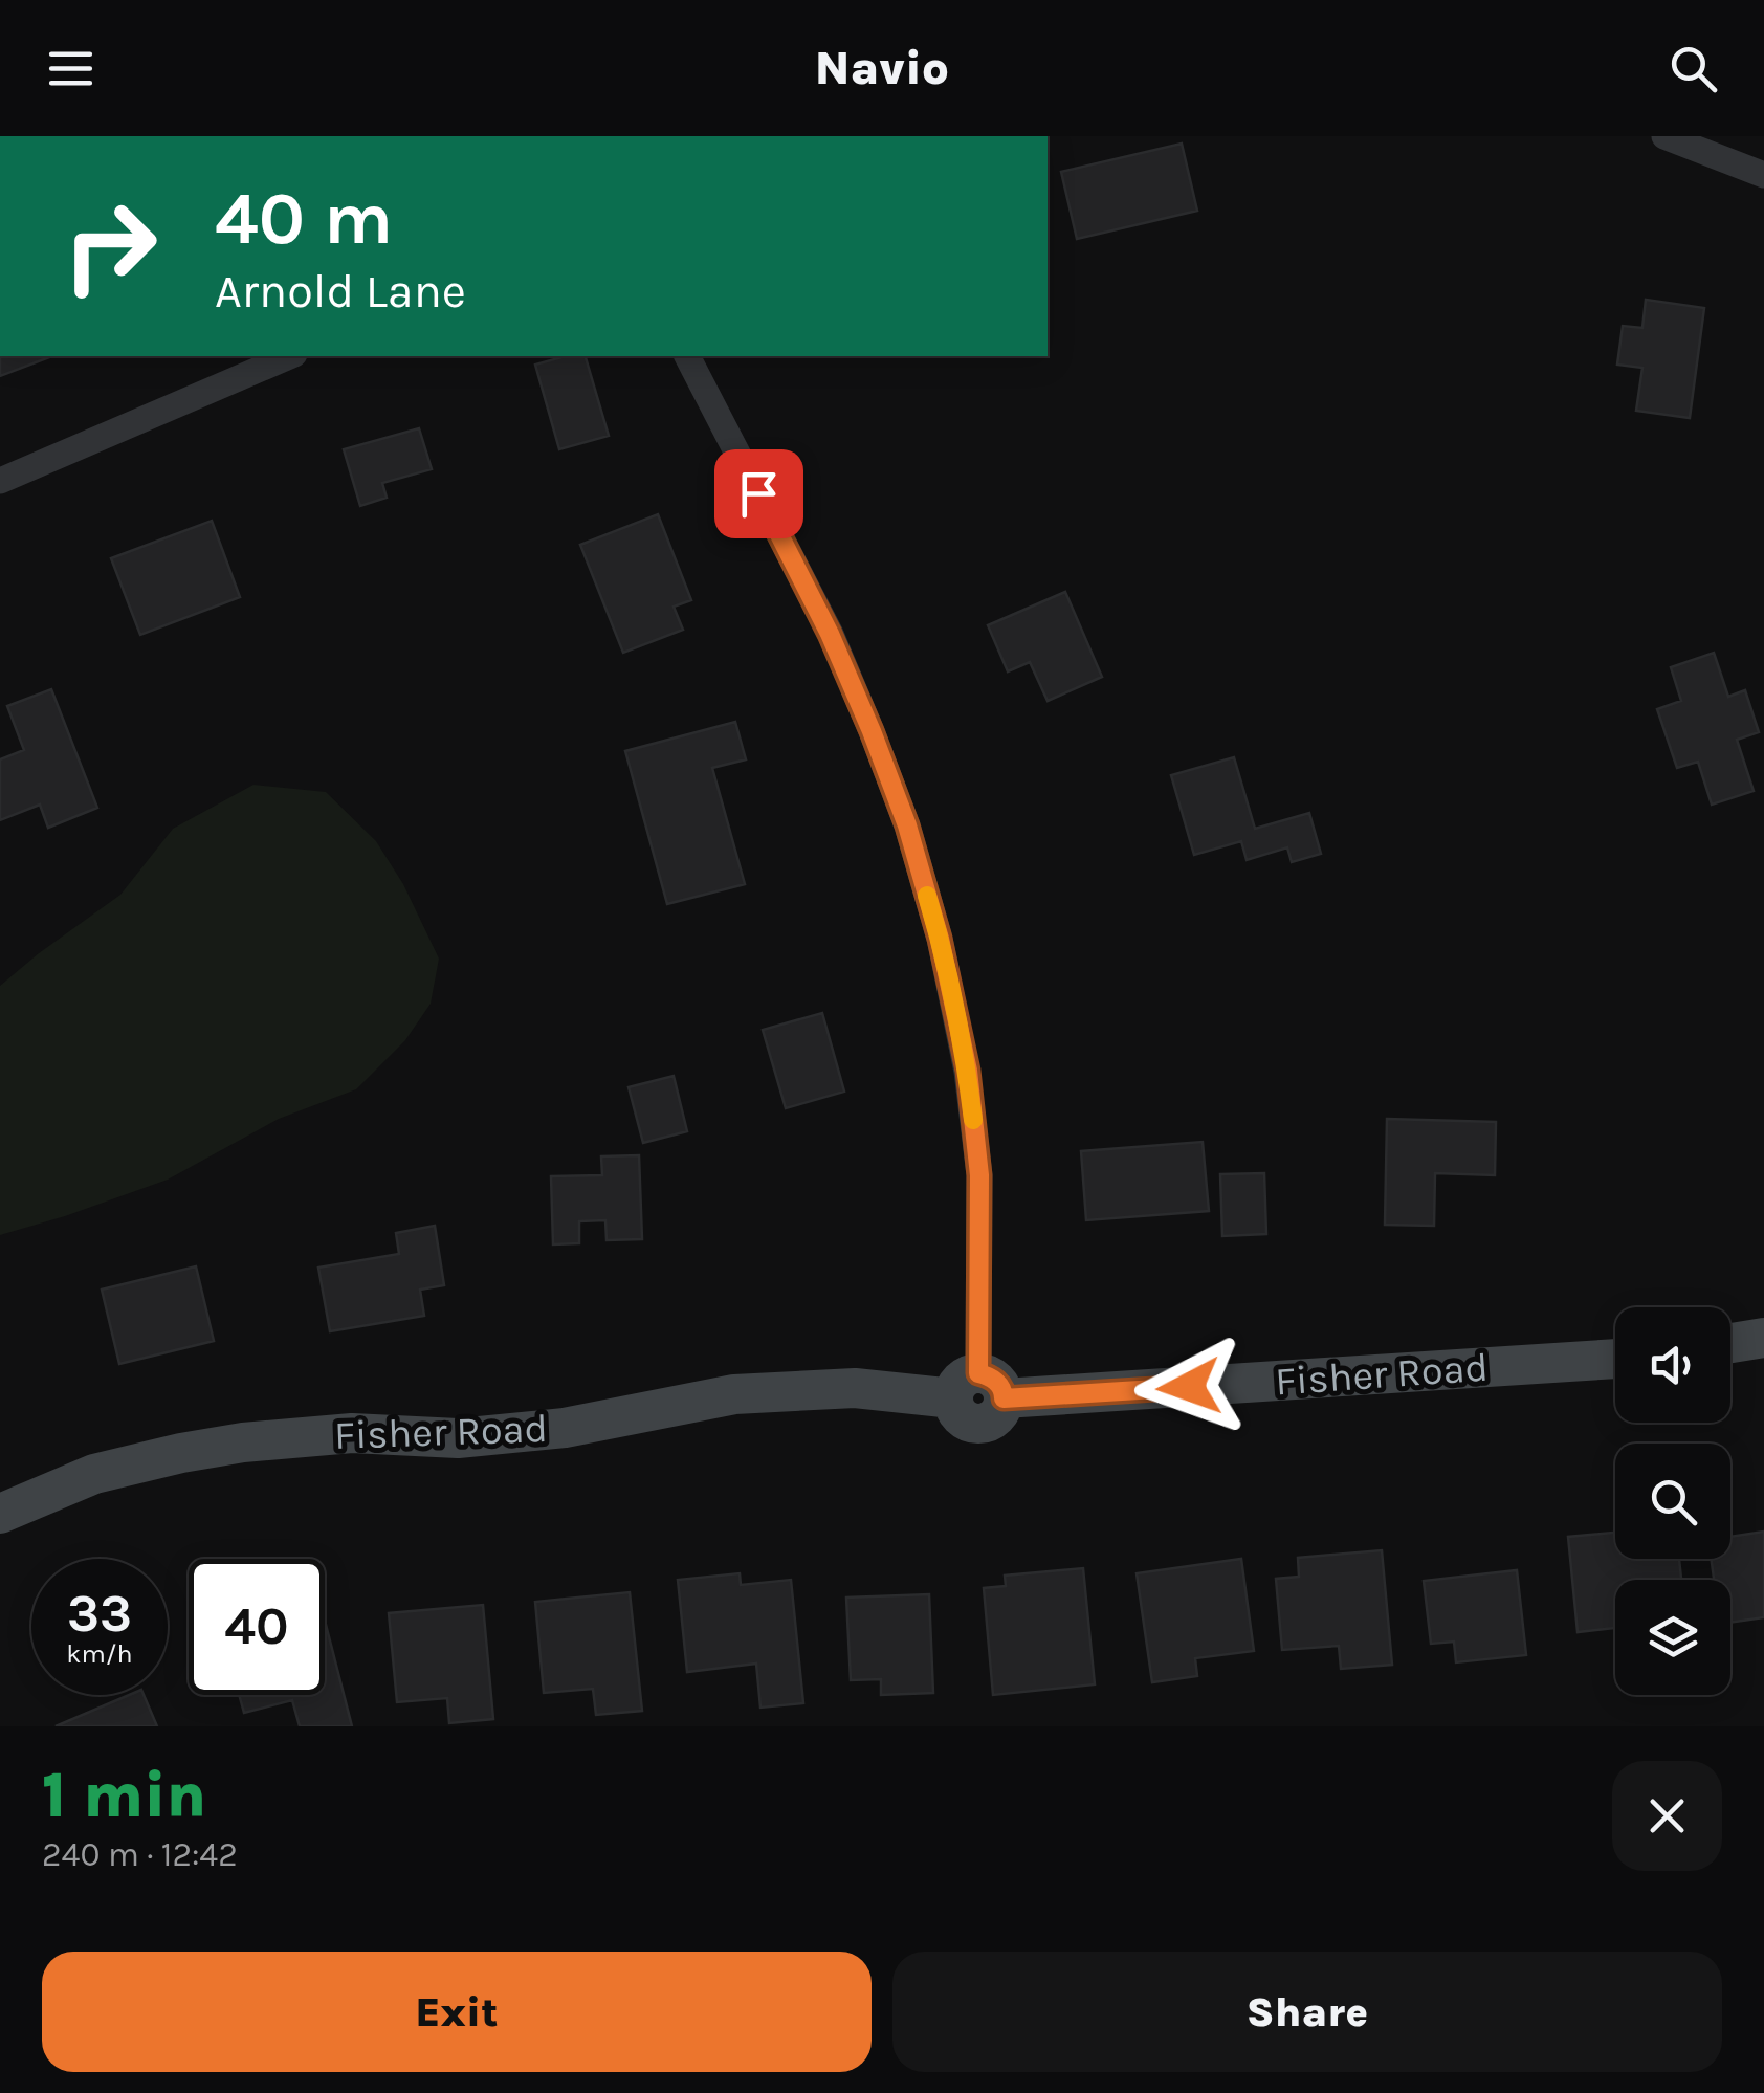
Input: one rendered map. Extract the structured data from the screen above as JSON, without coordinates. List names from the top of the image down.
{
  "streets": {
    "street": ["Fisher Road"]
  },
  "page": {
    "header": "Navio",
    "turn": ["40 m", "Arnold Lane"],
    "speed": "33 km/h",
    "limit": "40",
    "heading": ["1 min", "240 m · 12:42"],
    "buttons": ["Exit", "Share"]
  }
}
